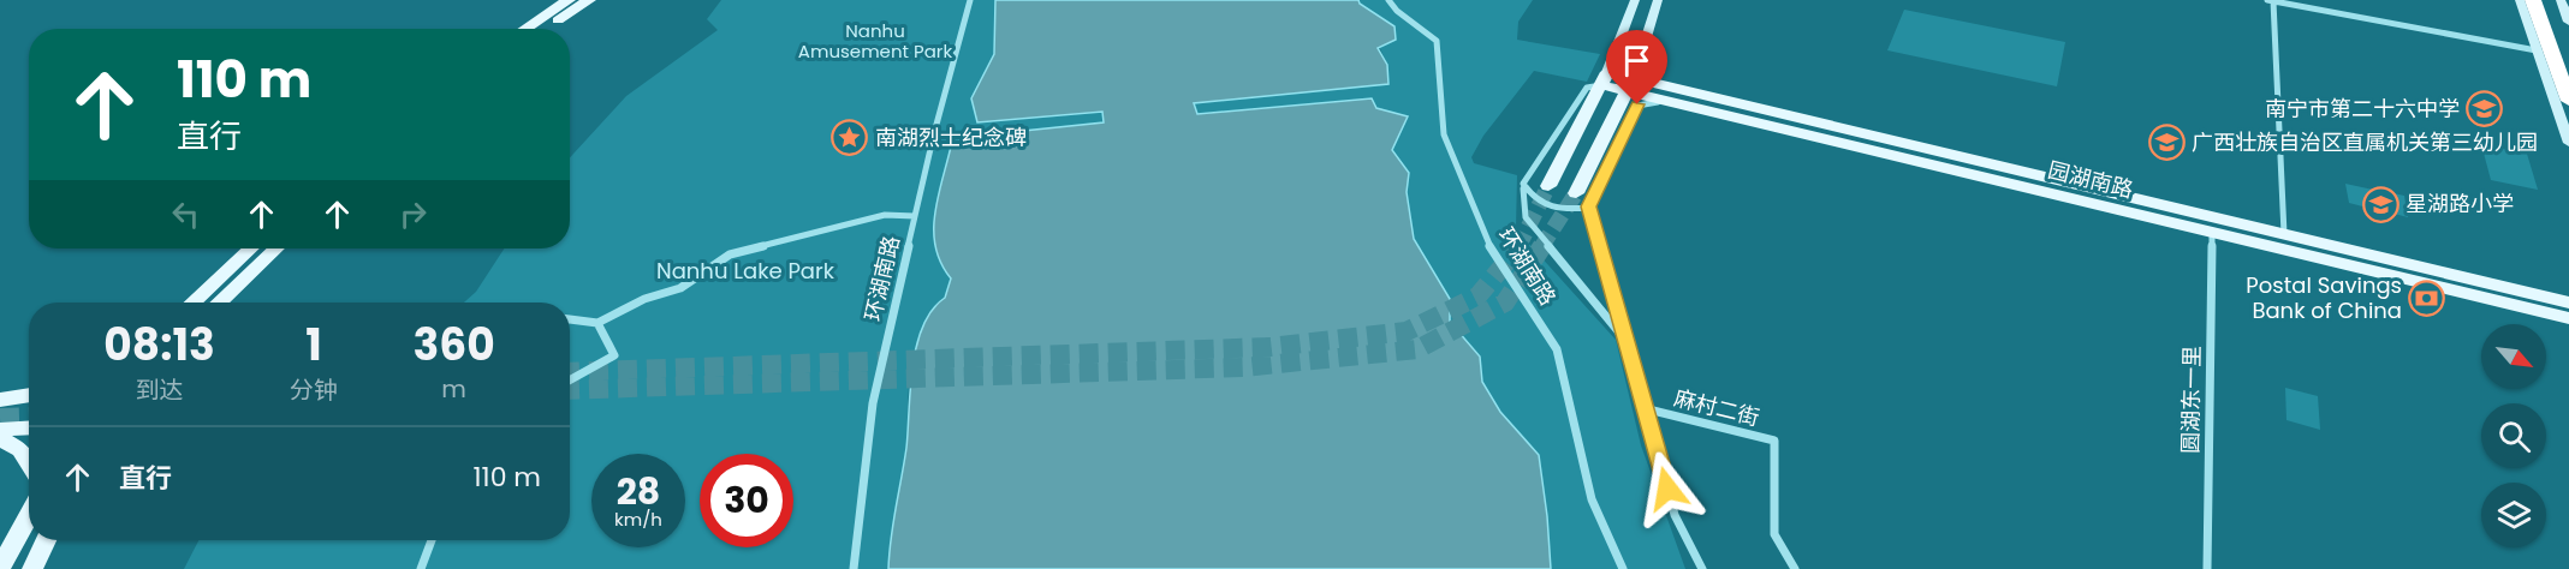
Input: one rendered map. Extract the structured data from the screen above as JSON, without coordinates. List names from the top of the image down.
{
  "streets": {
    "main road": ["园湖南路"],
    "street": ["环湖南路", "圆湖东一里", "麻村二街"]
  },
  "crossings": [
    ["园湖南路", "圆湖东一里"]
  ],
  "parks": ["Nanhu Amusement Park", "Nanhu Lake Park"],
  "places": {
    "school or university": ["南宁市第二十六中学", "广西壮族自治区直属机关第三幼儿园", "星湖路小学"],
    "place": ["南湖烈士纪念碑"],
    "bank": ["Postal Savings Bank of China"]
  },
  "north": "bottom right",
  "page": {
    "turn": ["110 m", "直行"],
    "eta": [
      "08:13",
      "到达",
      "1",
      "分钟",
      "360",
      "m"
    ],
    "list": [
      {
        "name": "直行",
        "value": "110 m"
      }
    ],
    "speed": "28 km/h",
    "limit": "30"
  }
}
